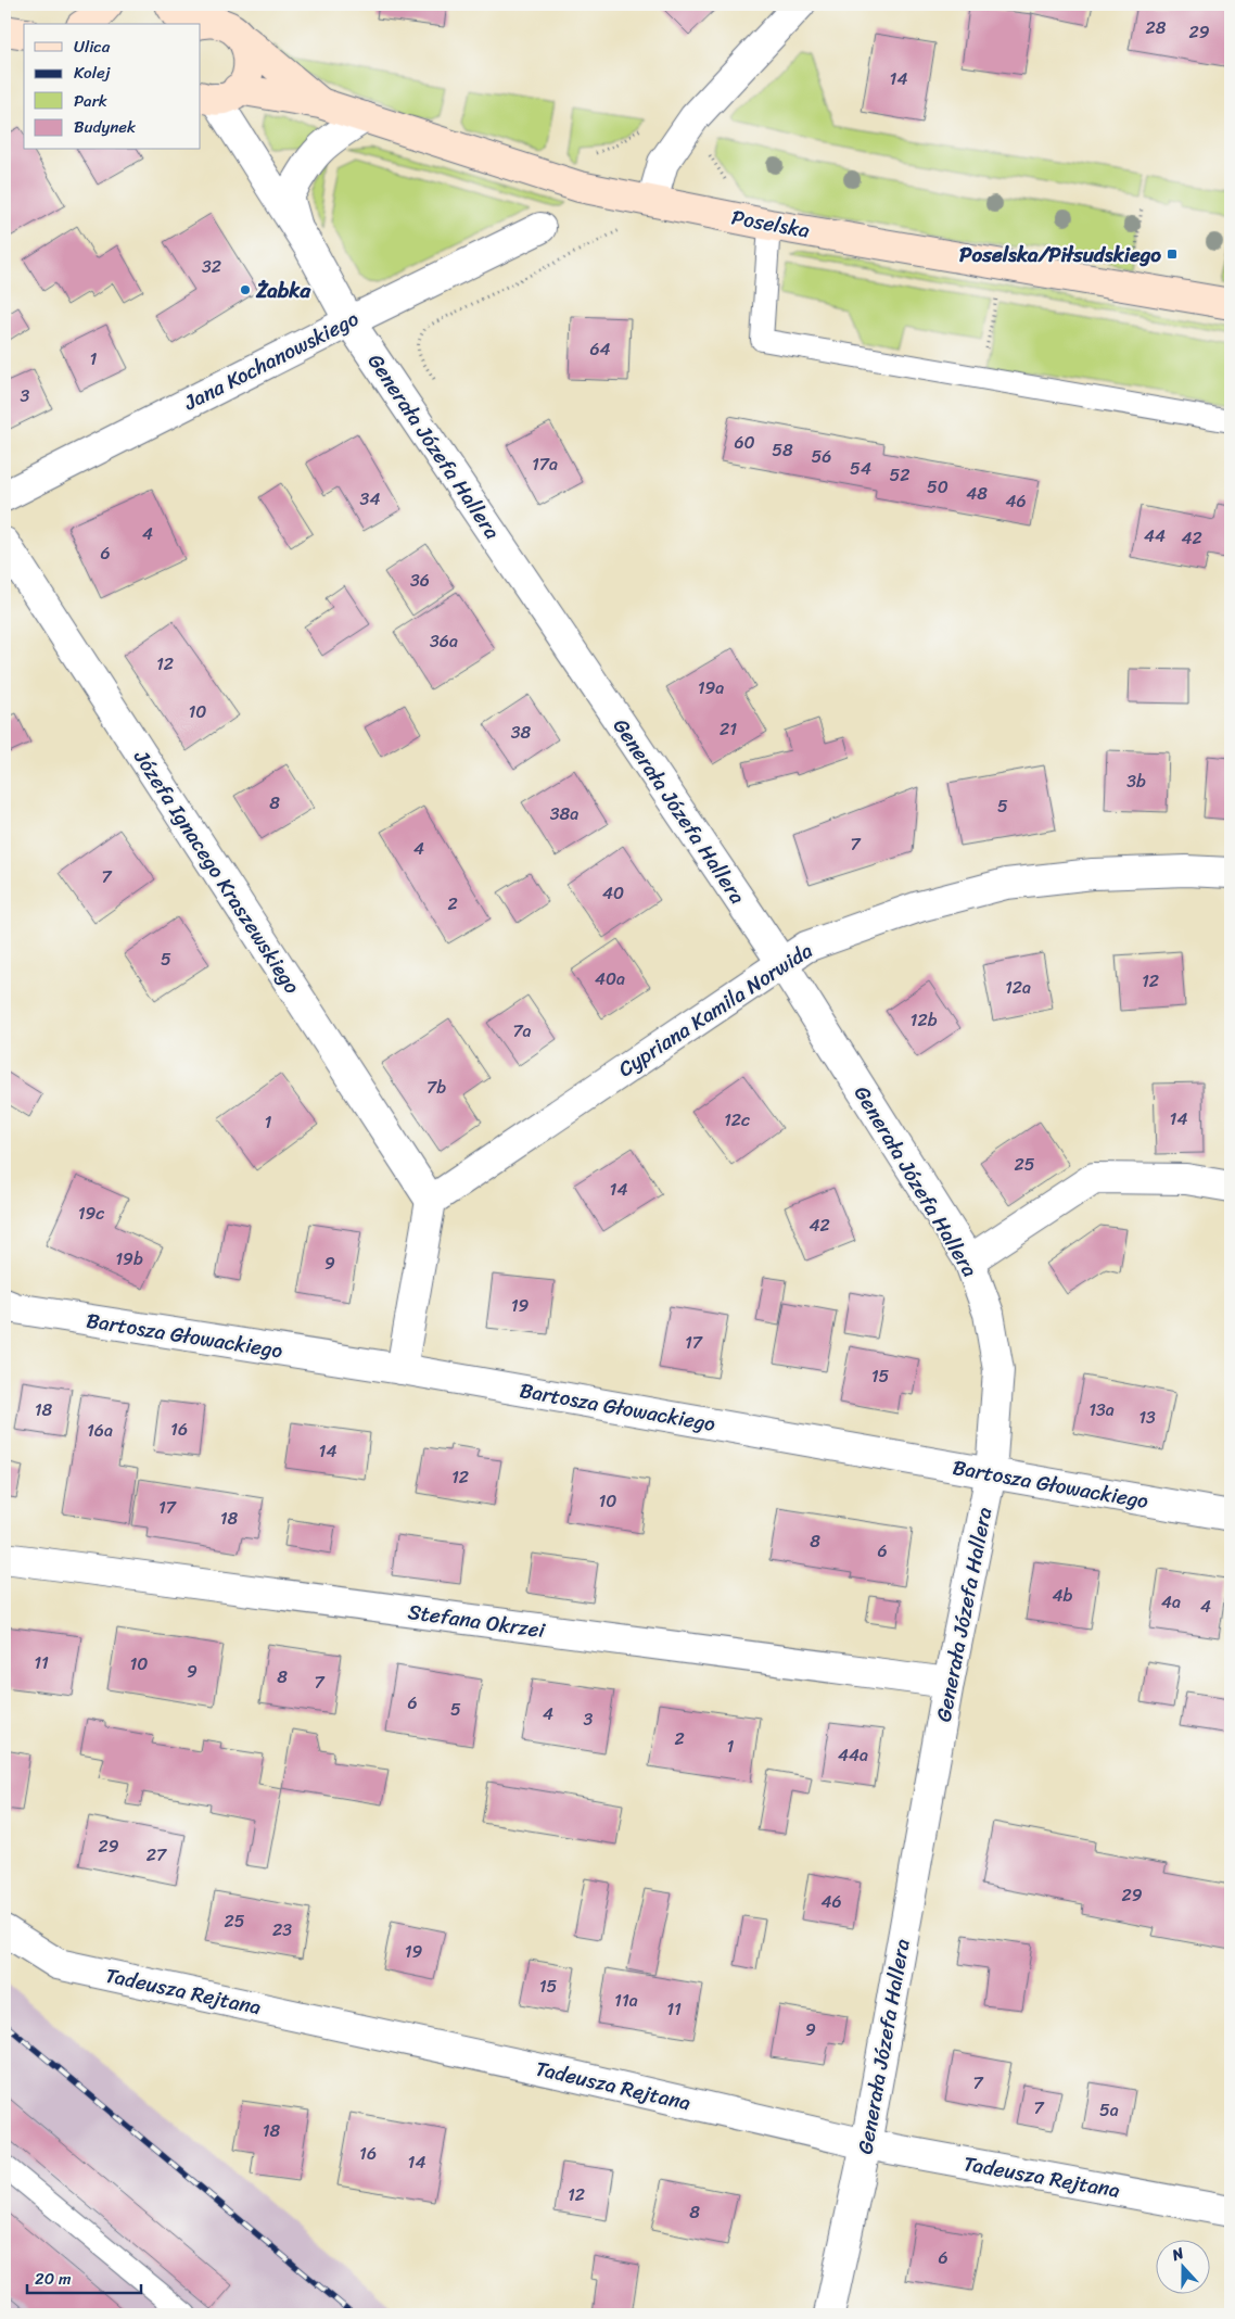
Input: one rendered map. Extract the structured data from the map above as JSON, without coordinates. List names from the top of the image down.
{
  "streets": {
    "street": [
      "Poselska",
      "Jana Kochanowskiego",
      "Generała Józefa Hallera",
      "Józefa Ignacego Kraszewskiego",
      "Cypriana Kamila Norwida",
      "Bartosza Głowackiego",
      "Stefana Okrzei",
      "Tadeusza Rejtana"
    ]
  },
  "crossings": [
    ["Poselska", "Generała Józefa Hallera"],
    ["Jana Kochanowskiego", "Generała Józefa Hallera"],
    ["Generała Józefa Hallera", "Cypriana Kamila Norwida"],
    ["Generała Józefa Hallera", "Bartosza Głowackiego"],
    ["Generała Józefa Hallera", "Stefana Okrzei"],
    ["Generała Józefa Hallera", "Tadeusza Rejtana"],
    ["Józefa Ignacego Kraszewskiego", "Cypriana Kamila Norwida"]
  ],
  "places": {
    "transit": ["Poselska/Piłsudskiego"],
    "other": ["Żabka"]
  },
  "house_numbers": [
    "28",
    "29",
    "14",
    "32",
    "64",
    "1",
    "3",
    "60",
    "58",
    "56",
    "17a",
    "54",
    "52",
    "50",
    "48",
    "34",
    "46",
    "4",
    "44",
    "42",
    "6",
    "36",
    "36a",
    "12",
    "19a",
    "10",
    "21",
    "38",
    "3b",
    "8",
    "5",
    "38a",
    "7",
    "4",
    "7",
    "40",
    "2",
    "5",
    "40a",
    "12",
    "12a",
    "12b",
    "7a",
    "7b",
    "14",
    "12c",
    "1",
    "25",
    "14",
    "19c",
    "42",
    "19b",
    "9",
    "19",
    "17",
    "15",
    "18",
    "13a",
    "13",
    "16",
    "16a",
    "14",
    "12",
    "10",
    "17",
    "18",
    "8",
    "6",
    "4b",
    "4a",
    "4",
    "11",
    "10",
    "9",
    "8",
    "7",
    "6",
    "5",
    "4",
    "3",
    "2",
    "1",
    "44a",
    "29",
    "27",
    "29",
    "46",
    "25",
    "23",
    "19",
    "15",
    "11a",
    "11",
    "9",
    "7",
    "7",
    "5a",
    "18",
    "16",
    "14",
    "12",
    "8",
    "6"
  ],
  "legend": [
    "Ulica",
    "Kolej",
    "Park",
    "Budynek"
  ],
  "scale_bar": "20 m",
  "north": "top"
}
